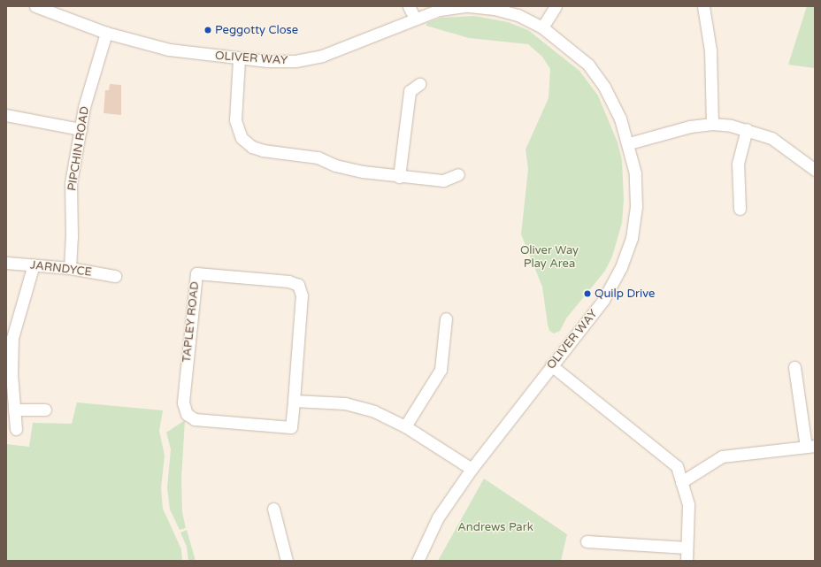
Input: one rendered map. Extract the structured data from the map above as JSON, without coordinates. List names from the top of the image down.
{
  "streets": {
    "street": [
      "OLIVER WAY",
      "PIPCHIN ROAD",
      "JARNDYCE",
      "TAPLEY ROAD"
    ]
  },
  "crossings": [
    ["OLIVER WAY", "PIPCHIN ROAD"],
    ["PIPCHIN ROAD", "JARNDYCE"]
  ],
  "parks": ["Oliver Way Play Area", "Andrews Park"],
  "places": ["Peggotty Close", "Quilp Drive"]
}
